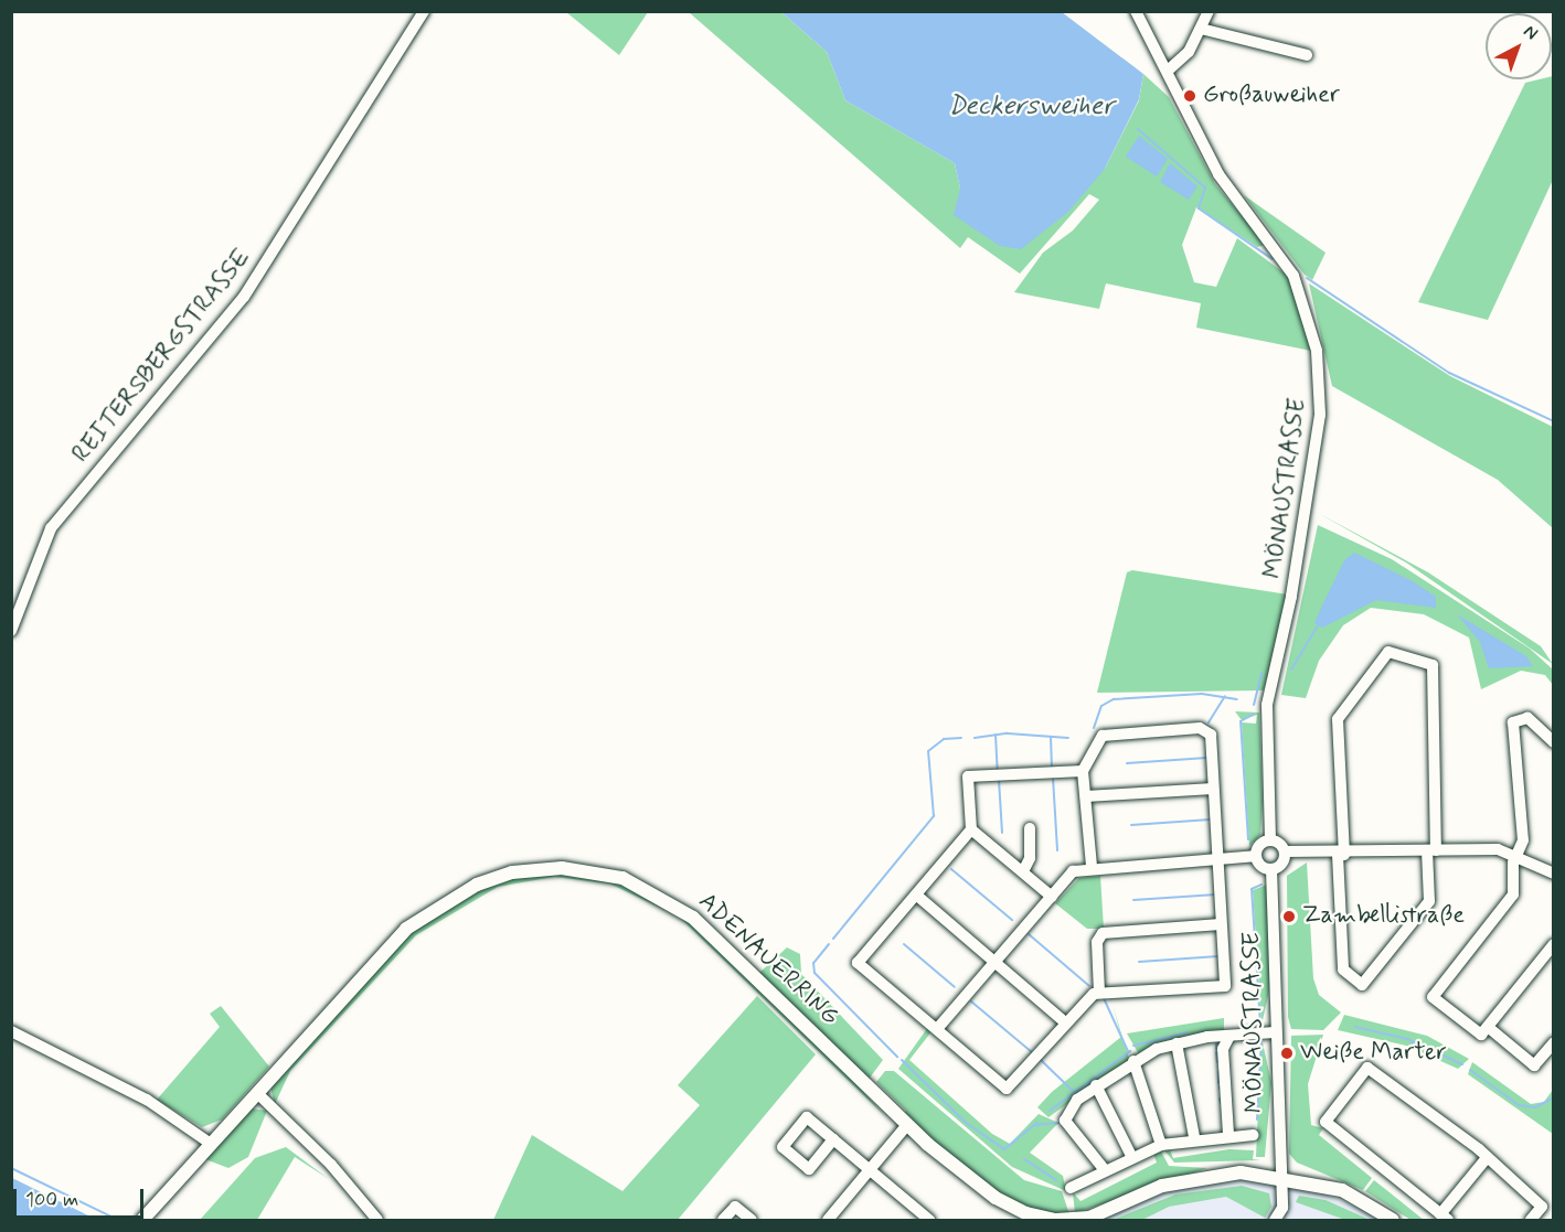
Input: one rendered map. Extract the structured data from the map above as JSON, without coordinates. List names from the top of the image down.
{
  "streets": {
    "main road": ["ADENAUERRING"],
    "street": ["REITERSBERGSTRASSE", "MÖNAUSTRASSE"]
  },
  "crossings": [
    ["MÖNAUSTRASSE", "ADENAUERRING"]
  ],
  "water": ["Deckersweiher"],
  "places": ["Großauweiher", "Zambellistraße", "Weiße Marter"],
  "scale_bar": "100 m",
  "north": "top right"
}
